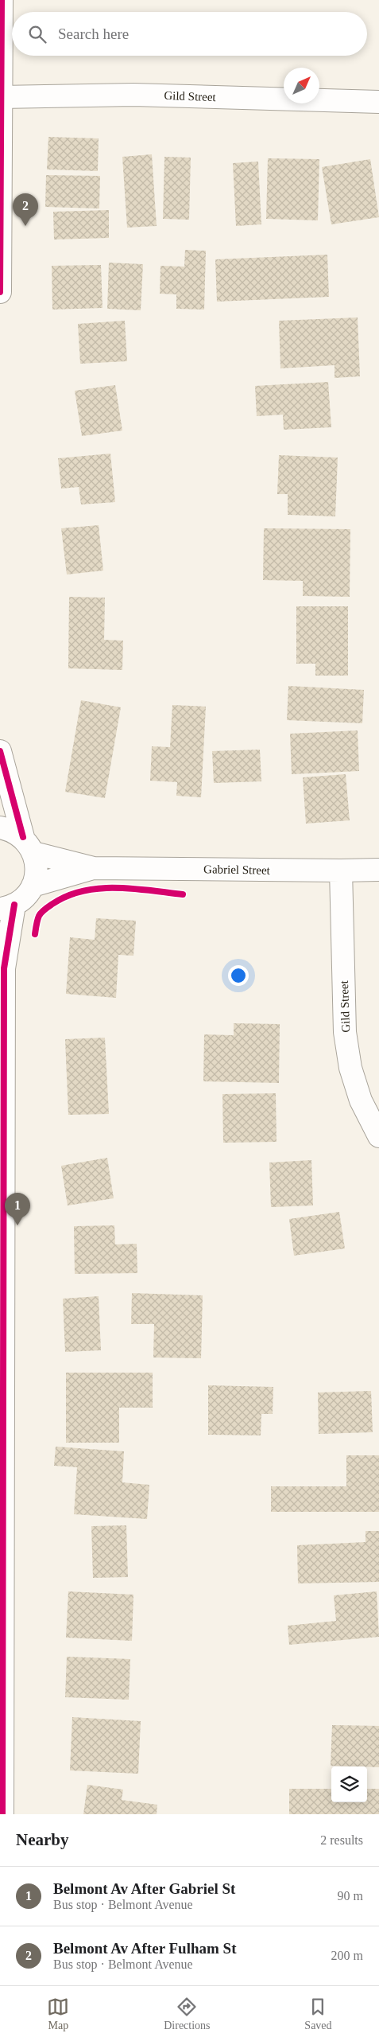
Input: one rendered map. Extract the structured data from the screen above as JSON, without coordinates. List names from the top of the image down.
{
  "streets": {
    "street": ["Gild Street", "Gabriel Street"]
  },
  "crossings": [
    ["Gild Street", "Gabriel Street"]
  ],
  "north": "top right",
  "page": {
    "search": "Search here",
    "pins": ["2", "1"],
    "heading": ["Nearby", "2 results"],
    "list": [
      {
        "mark": "1",
        "name": "Belmont Av After Gabriel St",
        "note": "Bus stop · Belmont Avenue",
        "value": "90 m"
      },
      {
        "mark": "2",
        "name": "Belmont Av After Fulham St",
        "note": "Bus stop · Belmont Avenue",
        "value": "200 m"
      }
    ],
    "nav": ["Map", "Directions", "Saved"]
  }
}
